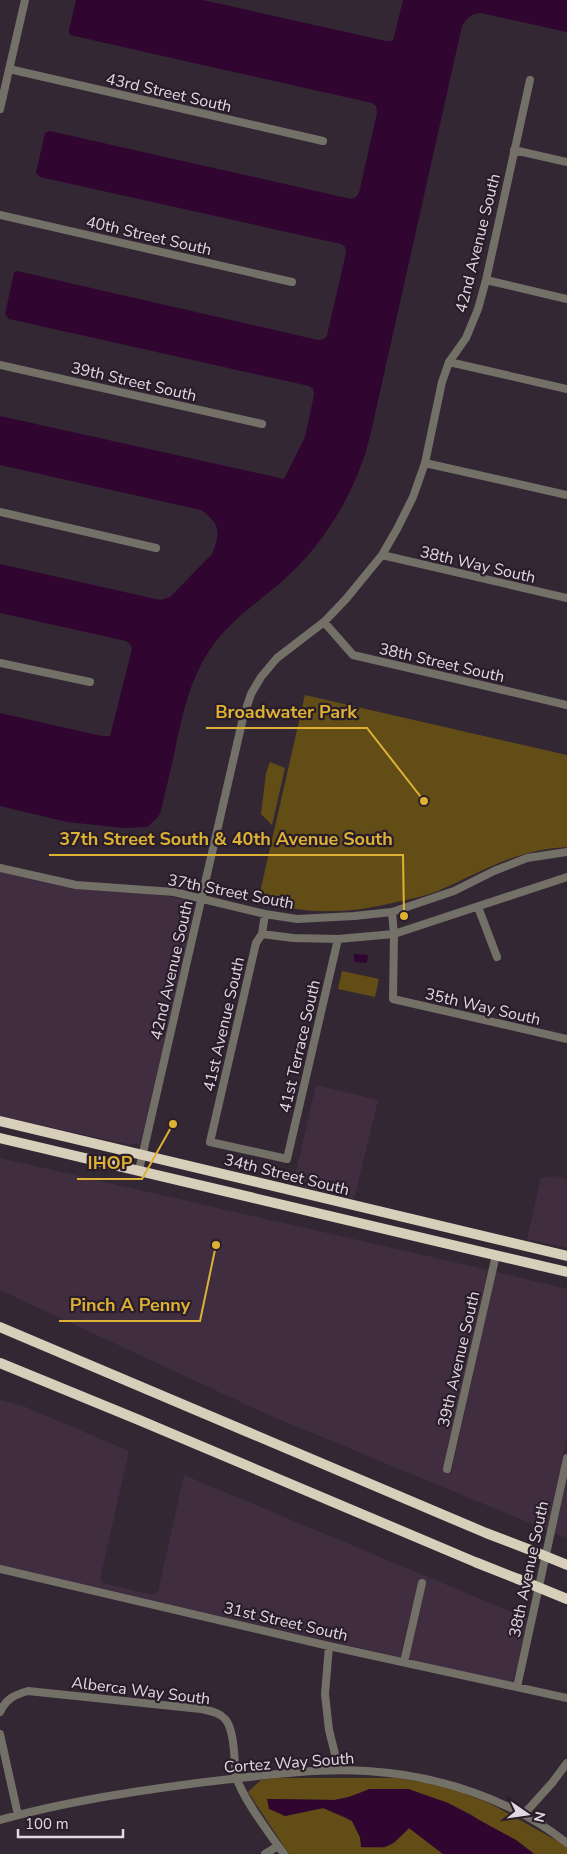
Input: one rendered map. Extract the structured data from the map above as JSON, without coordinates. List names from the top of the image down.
{
  "streets": {
    "highway": ["34th Street South"],
    "street": [
      "43rd Street South",
      "40th Street South",
      "42nd Avenue South",
      "39th Street South",
      "38th Way South",
      "38th Street South",
      "37th Street South",
      "35th Way South",
      "41st Avenue South",
      "41st Terrace South",
      "39th Avenue South",
      "38th Avenue South",
      "31st Street South",
      "Alberca Way South",
      "Cortez Way South"
    ]
  },
  "crossings": [
    ["42nd Avenue South", "38th Way South"],
    ["42nd Avenue South", "38th Street South"],
    ["42nd Avenue South", "37th Street South"],
    ["42nd Avenue South", "34th Street South"],
    ["37th Street South", "41st Avenue South"],
    ["41st Avenue South", "41st Terrace South"],
    ["34th Street South", "39th Avenue South"],
    ["38th Avenue South", "31st Street South"],
    ["Alberca Way South", "Cortez Way South"]
  ],
  "places": [
    "Broadwater Park",
    "37th Street South & 40th Avenue South",
    "IHOP",
    "Pinch A Penny"
  ],
  "scale_bar": "100 m",
  "north": "right"
}
